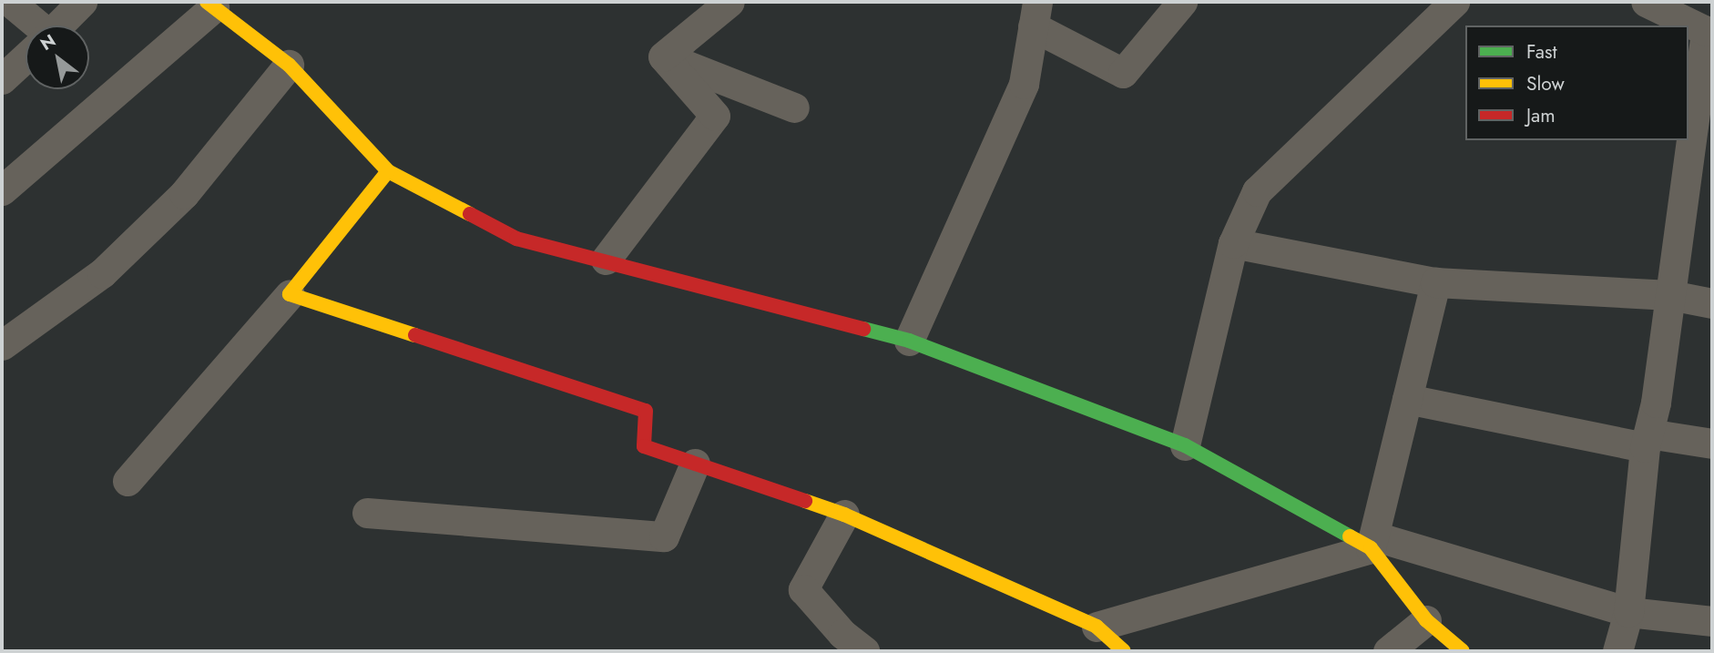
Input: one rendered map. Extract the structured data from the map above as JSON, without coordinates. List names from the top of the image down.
{
  "legend": ["Fast", "Slow", "Jam"],
  "north": "top left"
}
